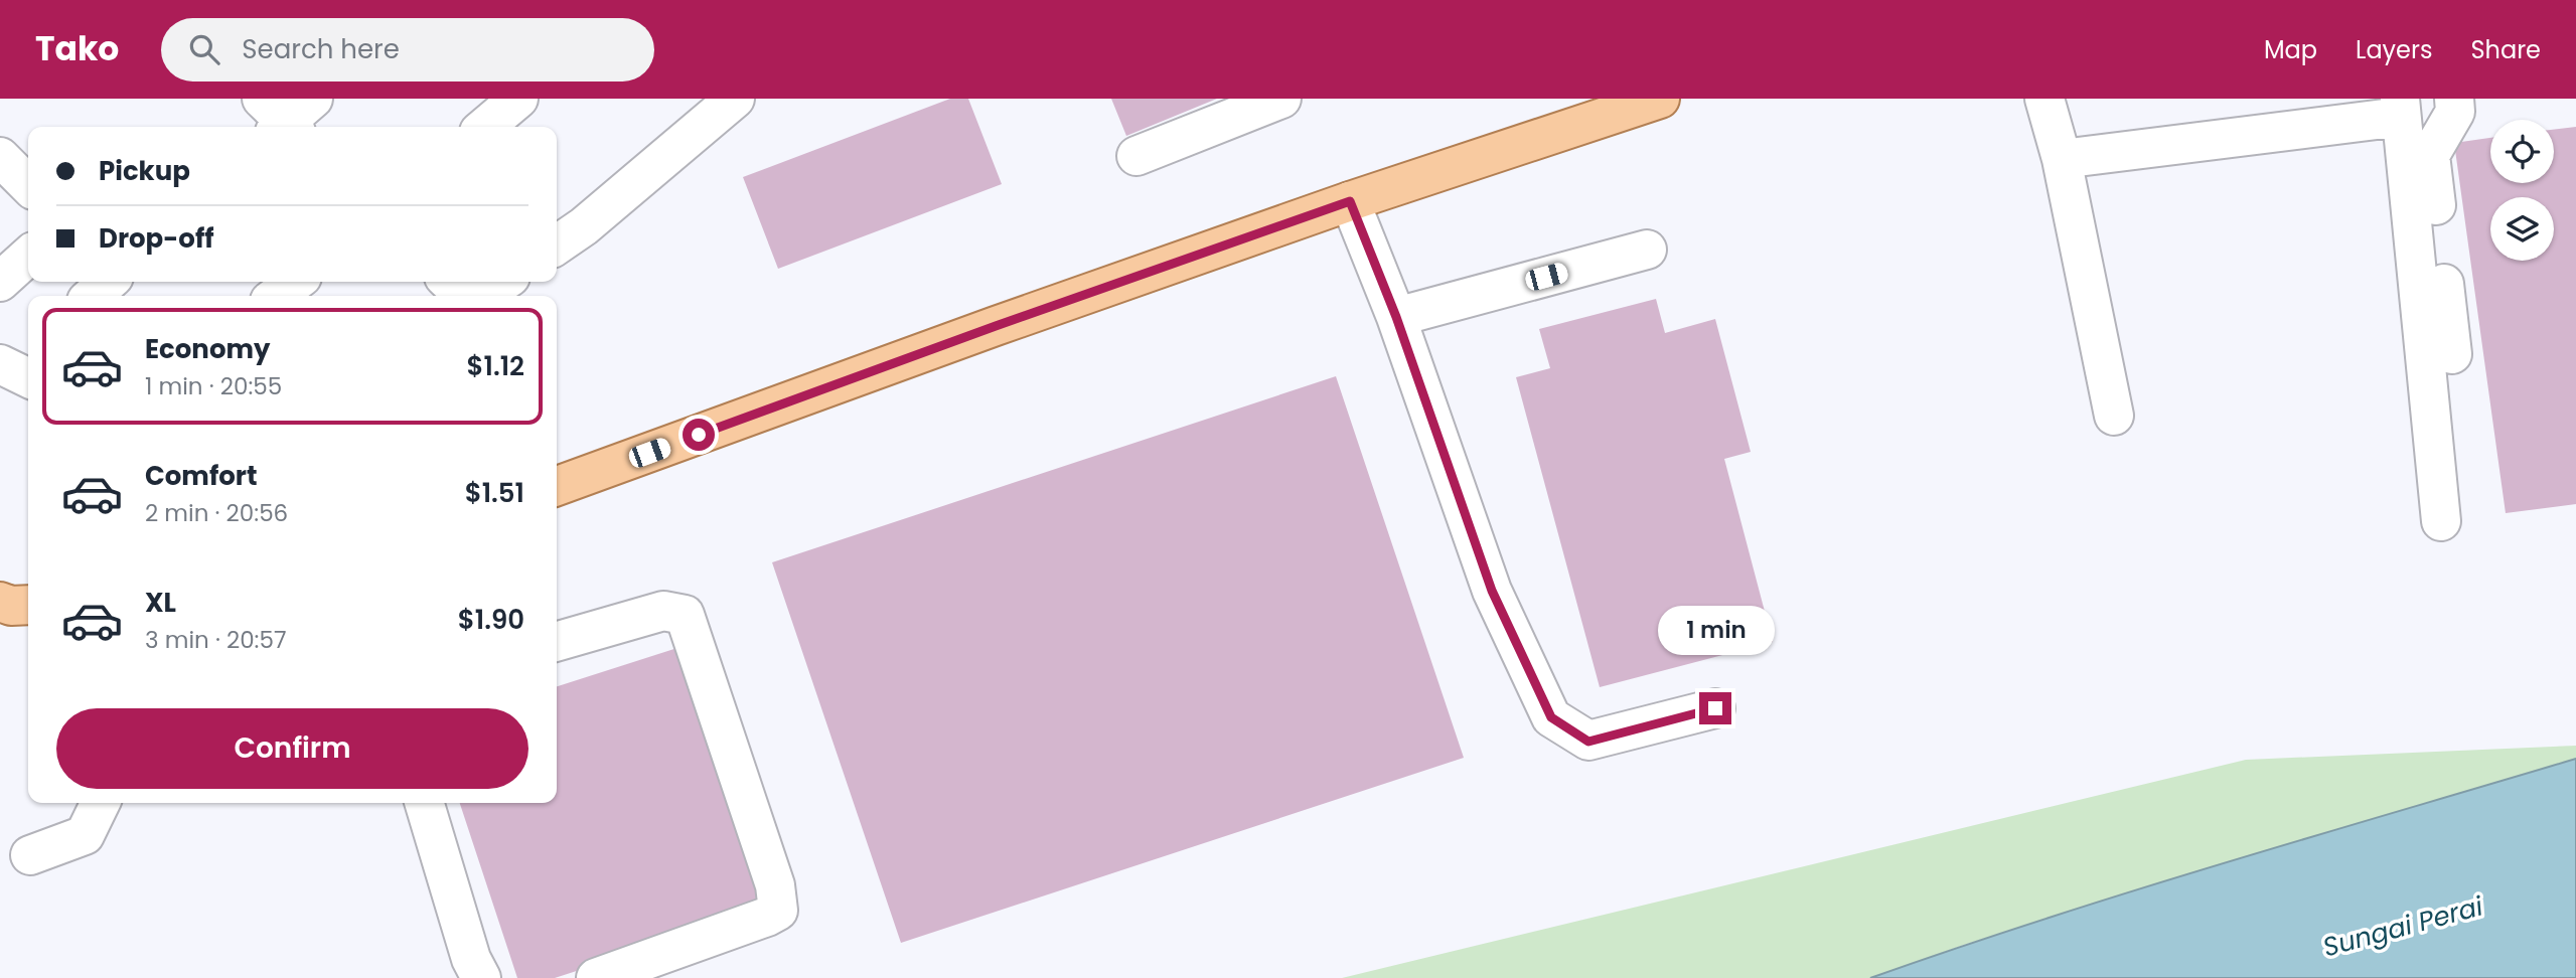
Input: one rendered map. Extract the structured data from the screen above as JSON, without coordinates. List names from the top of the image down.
{
  "water": ["Sungai Perai"],
  "page": {
    "header": "Tako",
    "search": "Search here",
    "nav": ["Map", "Layers", "Share"],
    "banner": ["Pickup", "Drop-off"],
    "list": [
      {
        "name": "Economy",
        "note": "1 min · 20:55",
        "value": "$1.12"
      },
      {
        "name": "Comfort",
        "note": "2 min · 20:56",
        "value": "$1.51"
      },
      {
        "name": "XL",
        "note": "3 min · 20:57",
        "value": "$1.90"
      }
    ],
    "bubble": "1 min",
    "buttons": "Confirm"
  }
}
